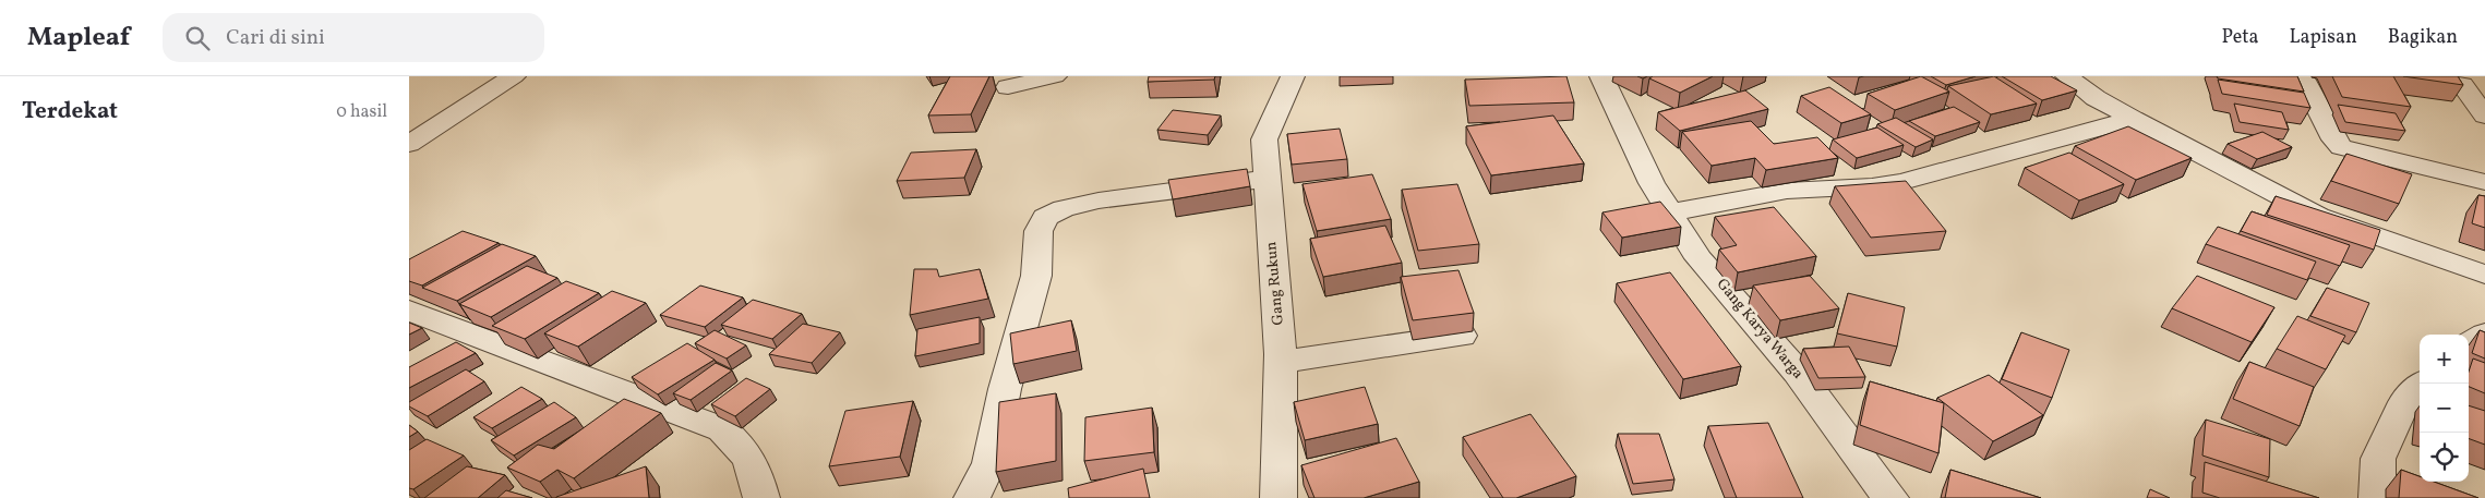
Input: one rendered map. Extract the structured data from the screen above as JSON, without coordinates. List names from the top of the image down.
{
  "streets": {
    "street": ["Gang Rukun", "Gang Karya Warga"]
  },
  "page": {
    "header": "Mapleaf",
    "search": "Cari di sini",
    "nav": ["Peta", "Lapisan", "Bagikan"],
    "heading": ["Terdekat", "0 hasil"],
    "map_buttons": ["+", "−"]
  }
}
